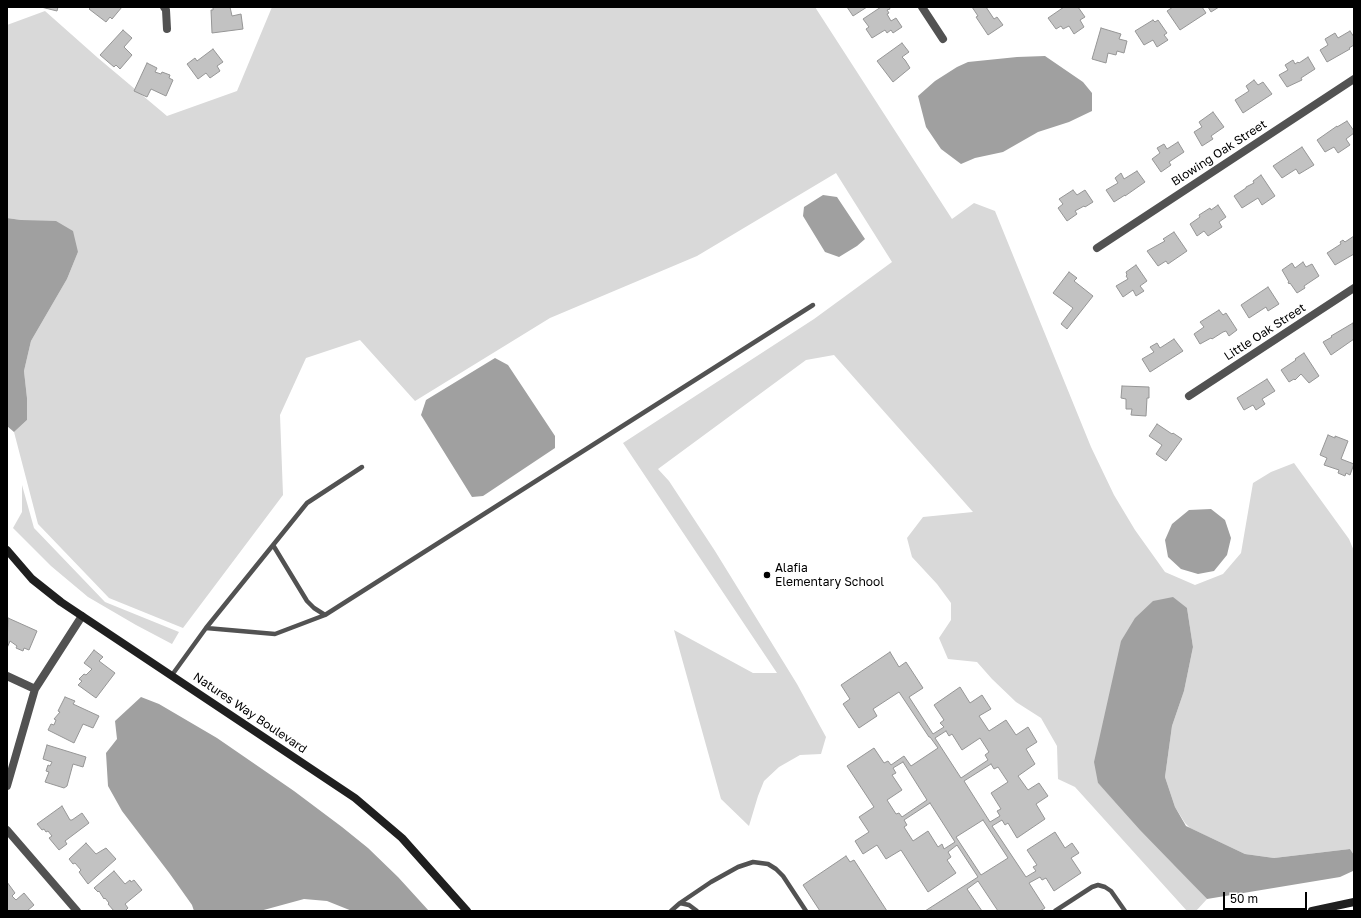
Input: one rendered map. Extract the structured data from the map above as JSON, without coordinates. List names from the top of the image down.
{
  "streets": {
    "street": ["Blowing Oak Street", "Little Oak Street", "Natures Way Boulevard"]
  },
  "places": ["Alafia Elementary School"],
  "scale_bar": "50 m"
}
